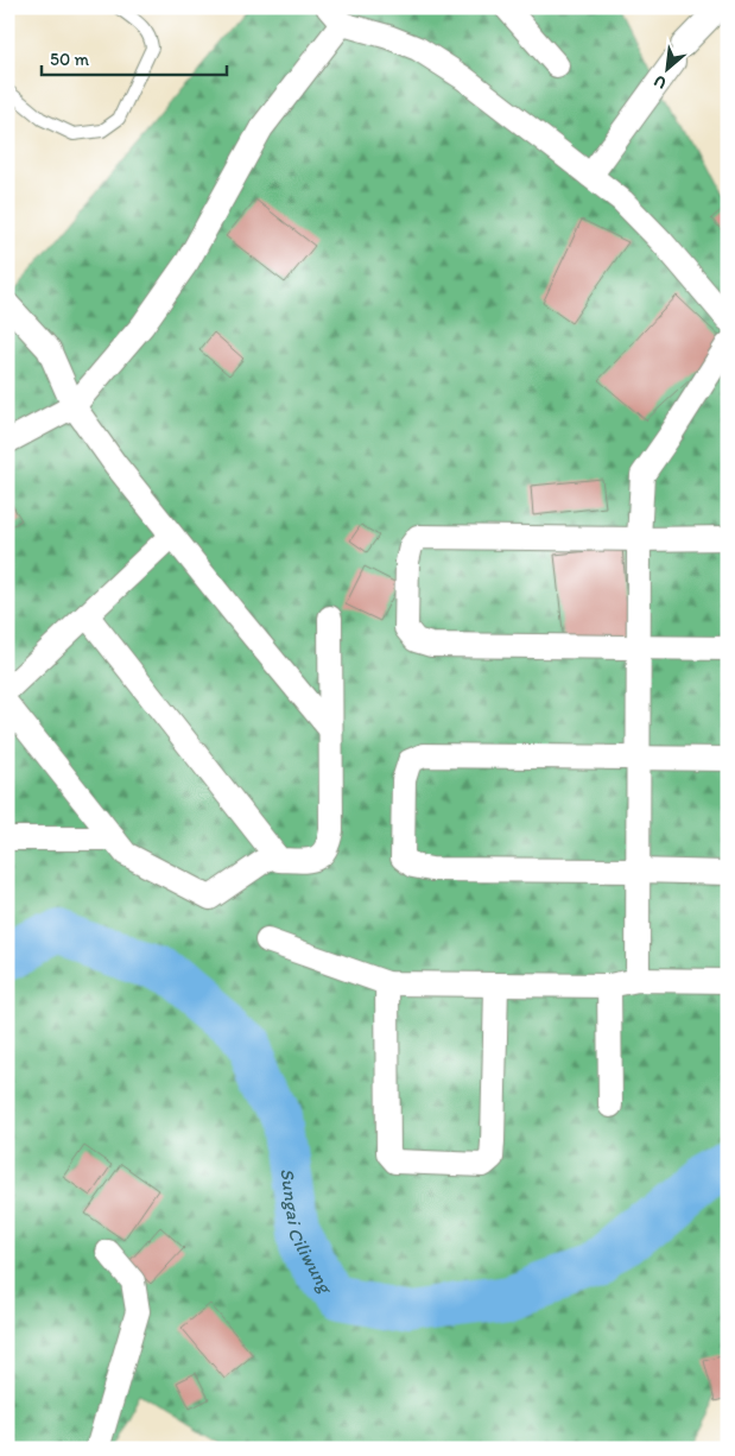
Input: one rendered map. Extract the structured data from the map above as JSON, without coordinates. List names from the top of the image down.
{
  "water": ["Sungai Ciliwung"],
  "scale_bar": "50 m",
  "north": "bottom left"
}
